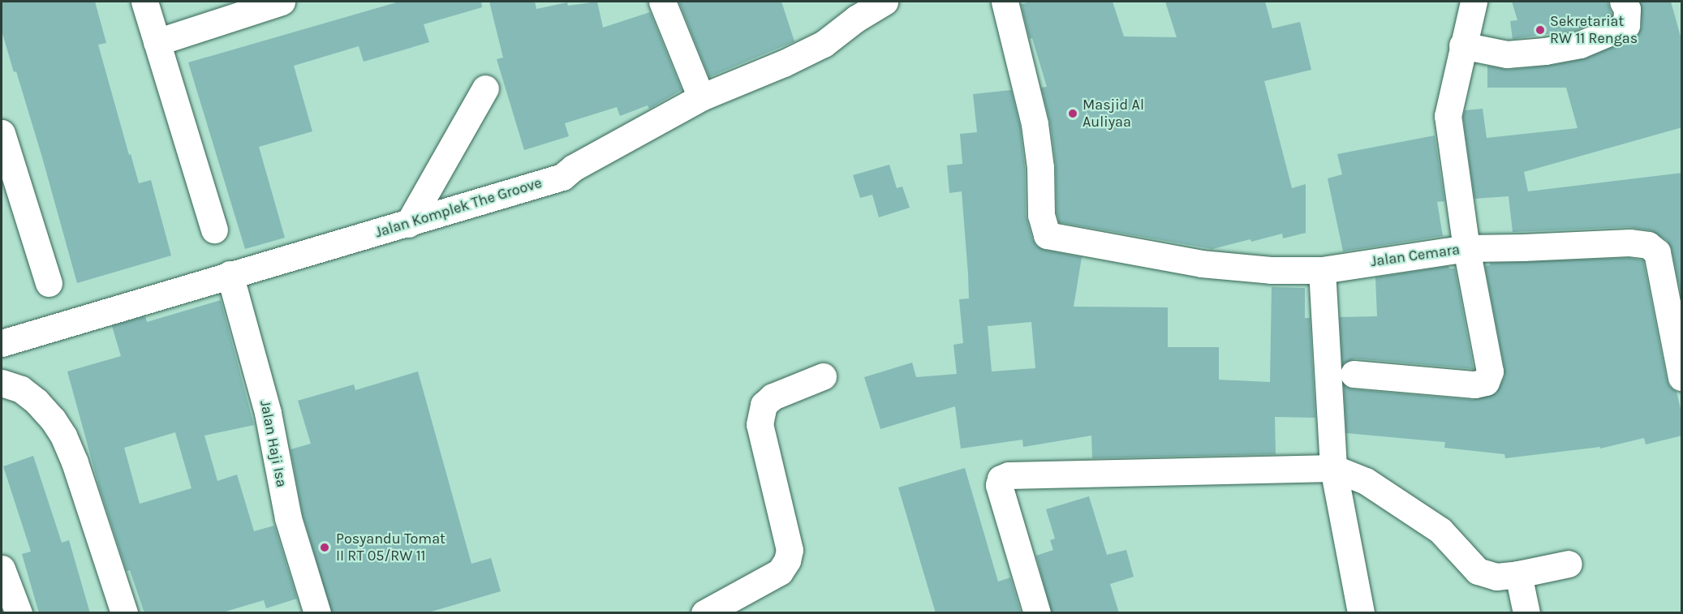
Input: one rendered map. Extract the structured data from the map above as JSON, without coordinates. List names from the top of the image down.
{
  "streets": {
    "street": ["Jalan Komplek The Groove", "Jalan Cemara", "Jalan Haji Isa"]
  },
  "crossings": [
    ["Jalan Komplek The Groove", "Jalan Haji Isa"]
  ],
  "places": ["Sekretariat RW 11 Rengas", "Masjid Al Auliyaa", "Posyandu Tomat II RT 05/RW 11"]
}
